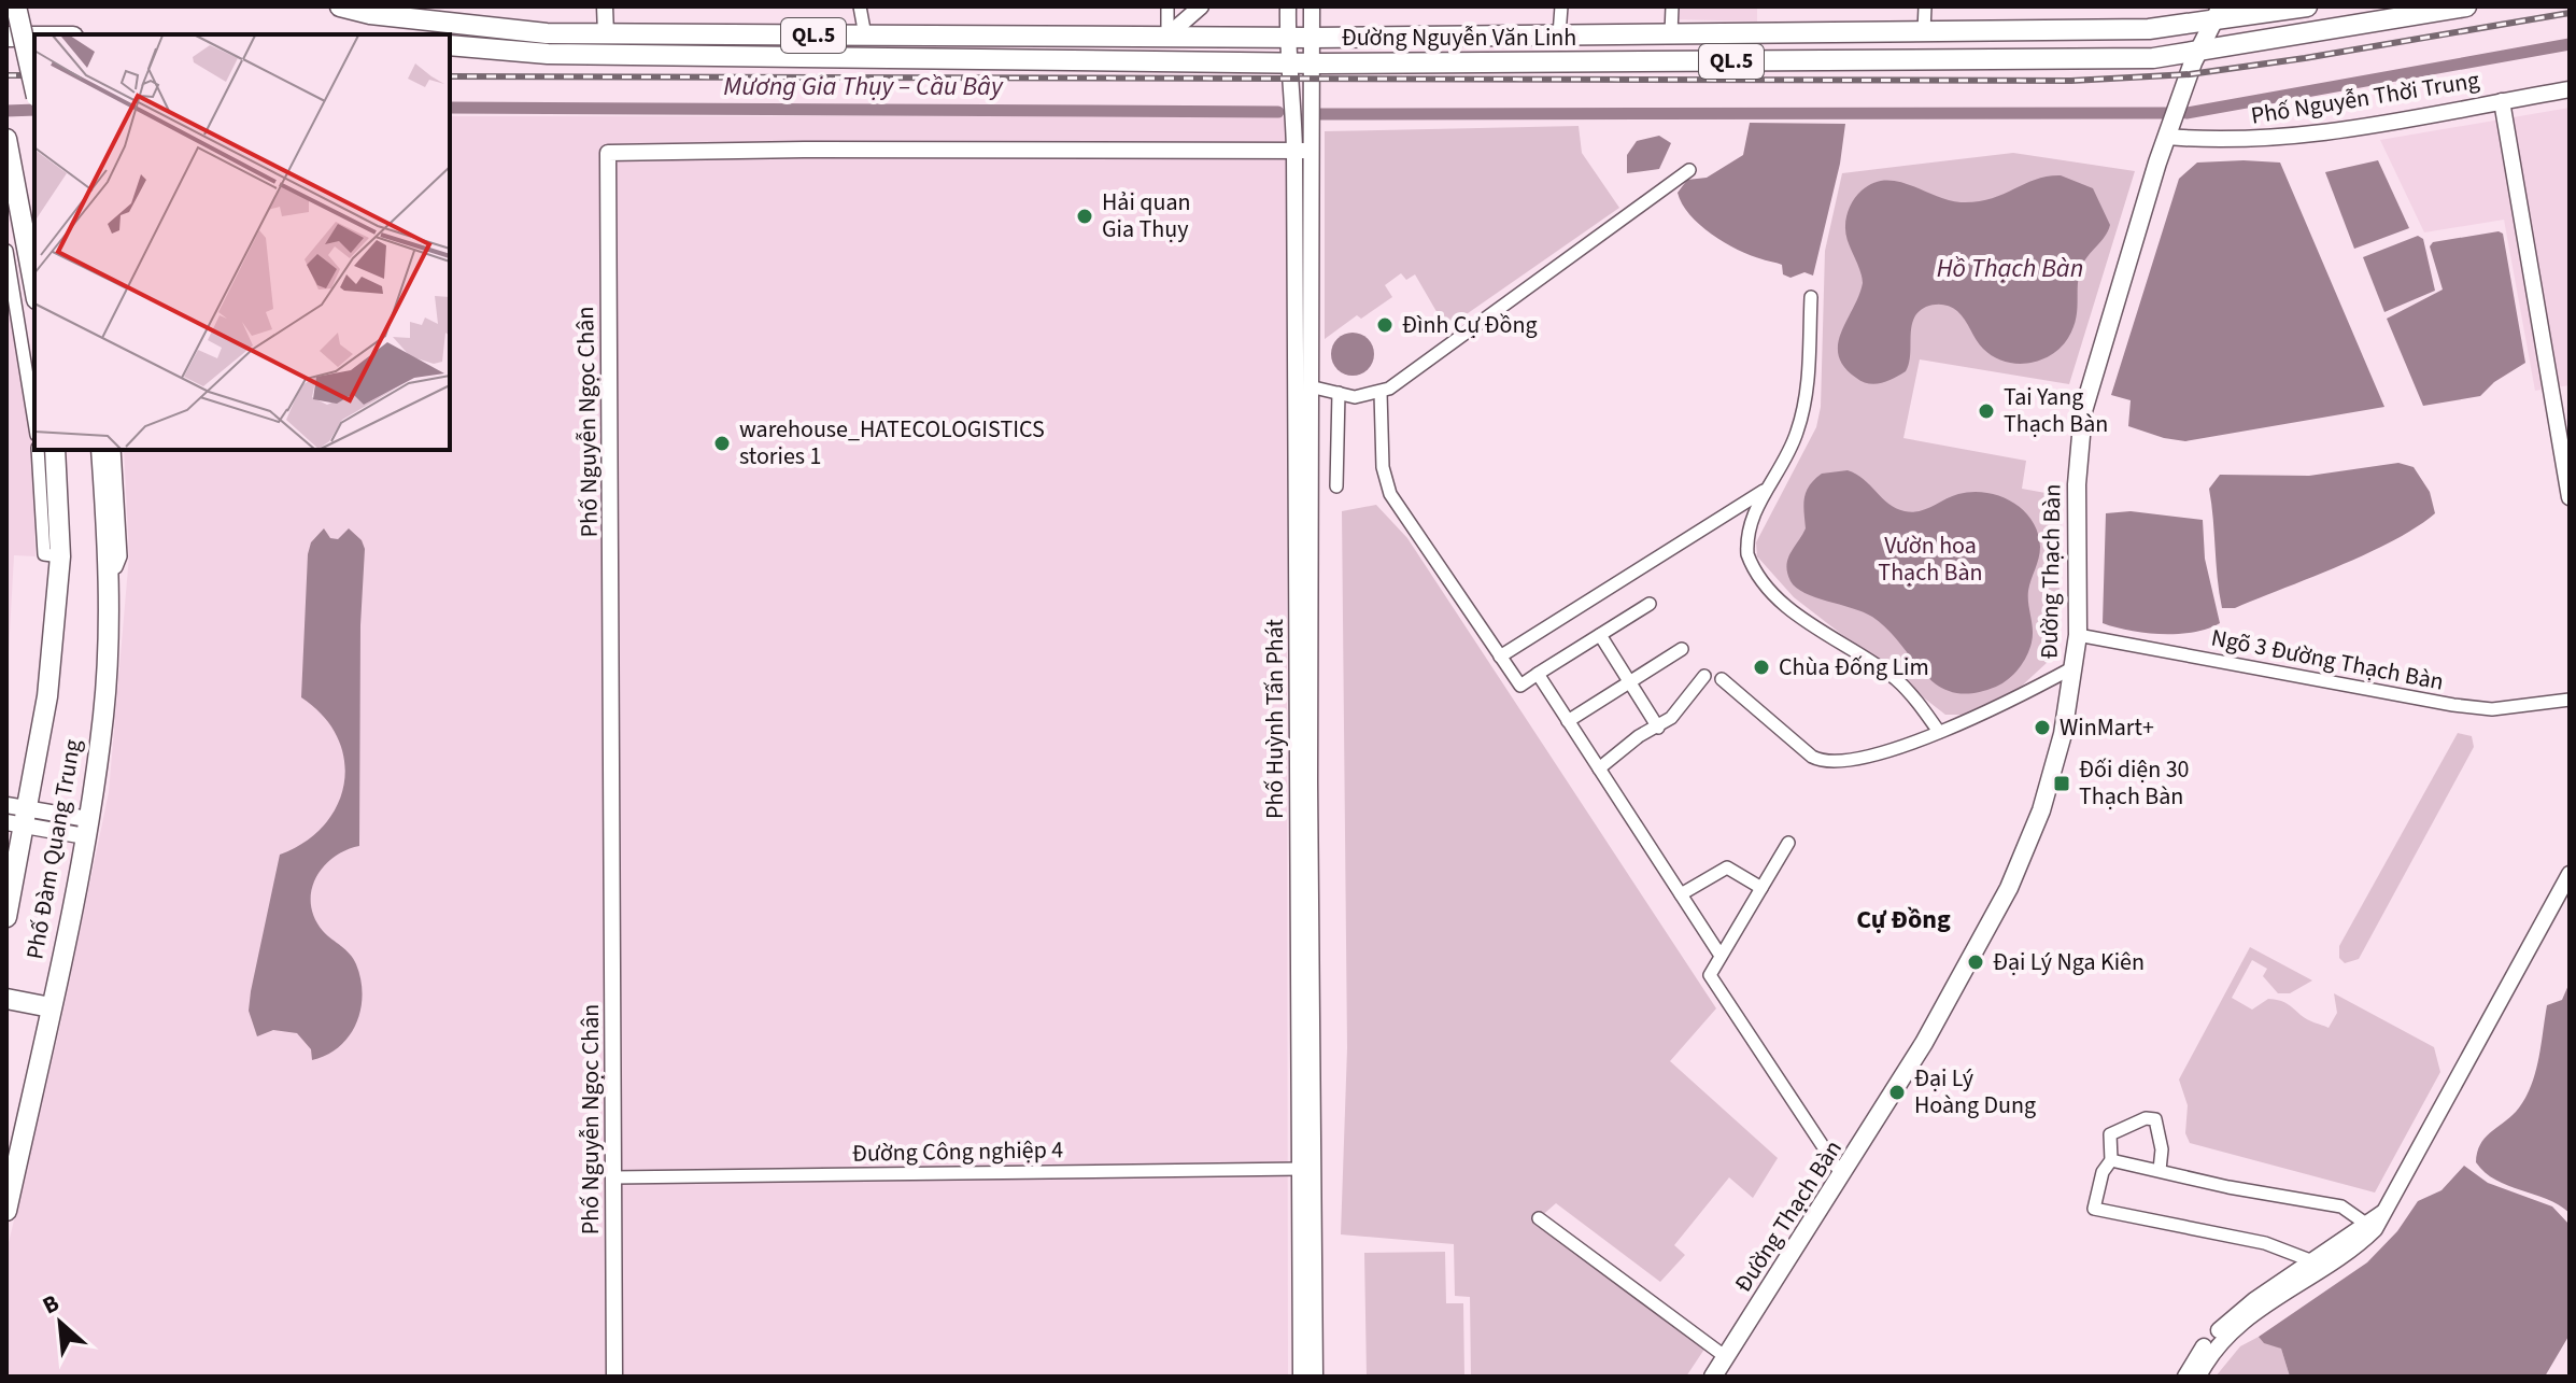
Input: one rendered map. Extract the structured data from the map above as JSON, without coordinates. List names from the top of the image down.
{
  "streets": {
    "highway": ["QL.5", "Đường Nguyễn Văn Linh", "Phố Đàm Quang Trung"],
    "main road": ["Đường Thạch Bàn"],
    "street": [
      "Phố Nguyễn Thời Trung",
      "Phố Nguyễn Ngọc Chân",
      "Ngõ 3 Đường Thạch Bàn",
      "Phố Huỳnh Tấn Phát",
      "Đường Công nghiệp 4"
    ]
  },
  "crossings": [
    ["Đường Nguyễn Văn Linh", "Đường Thạch Bàn"],
    ["Đường Nguyễn Văn Linh", "Phố Huỳnh Tấn Phát"],
    ["Phố Nguyễn Thời Trung", "Đường Thạch Bàn"],
    ["Phố Nguyễn Ngọc Chân", "Phố Huỳnh Tấn Phát"],
    ["Phố Nguyễn Ngọc Chân", "Đường Công nghiệp 4"],
    ["Đường Thạch Bàn", "Ngõ 3 Đường Thạch Bàn"],
    ["Phố Huỳnh Tấn Phát", "Đường Công nghiệp 4"]
  ],
  "districts": ["Cự Đồng"],
  "water": ["Mương Gia Thụy – Cầu Bây", "Hồ Thạch Bàn"],
  "parks": ["Vườn hoa Thạch Bàn"],
  "places": {
    "other": [
      "Hải quan Gia Thụy",
      "Đình Cự Đồng",
      "Tai Yang Thạch Bàn",
      "warehouse_HATECOLOGISTICS stories 1",
      "Chùa Đống Lim",
      "WinMart+",
      "Đại Lý Nga Kiên",
      "Đại Lý Hoàng Dung"
    ],
    "transit": ["Đối diện 30 Thạch Bàn"]
  },
  "north": "top left"
}
